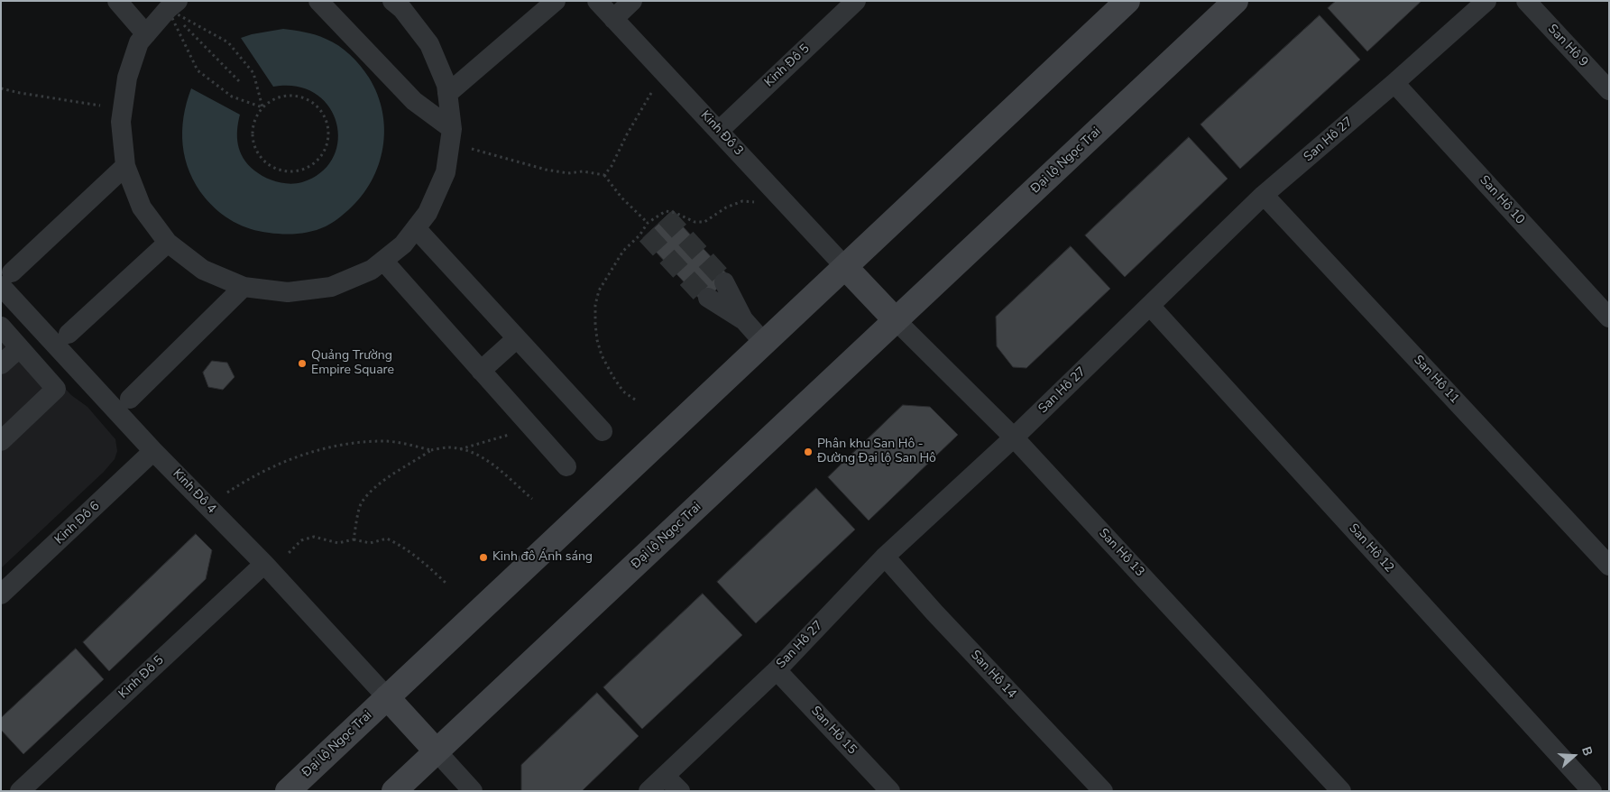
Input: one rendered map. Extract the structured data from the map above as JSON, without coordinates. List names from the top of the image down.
{
  "streets": {
    "main road": ["Đại lộ Ngọc Trai"],
    "street": [
      "San Hô 9",
      "Kinh Đô 5",
      "Kinh Đô 3",
      "San Hô 27",
      "San Hô 10",
      "San Hô 11",
      "Kinh Đô 4",
      "Kinh Đô 6",
      "San Hô 12",
      "San Hô 13",
      "San Hô 14",
      "San Hô 15"
    ]
  },
  "crossings": [
    ["Kinh Đô 5", "Kinh Đô 3"],
    ["Kinh Đô 5", "Kinh Đô 4"],
    ["Kinh Đô 3", "Đại lộ Ngọc Trai"],
    ["San Hô 27", "San Hô 10"],
    ["San Hô 27", "San Hô 11"],
    ["San Hô 27", "San Hô 12"],
    ["San Hô 27", "San Hô 13"],
    ["San Hô 27", "San Hô 14"],
    ["San Hô 27", "San Hô 15"],
    ["Đại lộ Ngọc Trai", "Kinh Đô 4"],
    ["Đại lộ Ngọc Trai", "San Hô 13"],
    ["Kinh Đô 4", "Kinh Đô 6"]
  ],
  "places": ["Quảng Trường Empire Square", "Phân khu San Hô - Đường Đại lộ San Hô", "Kinh đô Ánh sáng"],
  "north": "right"
}
